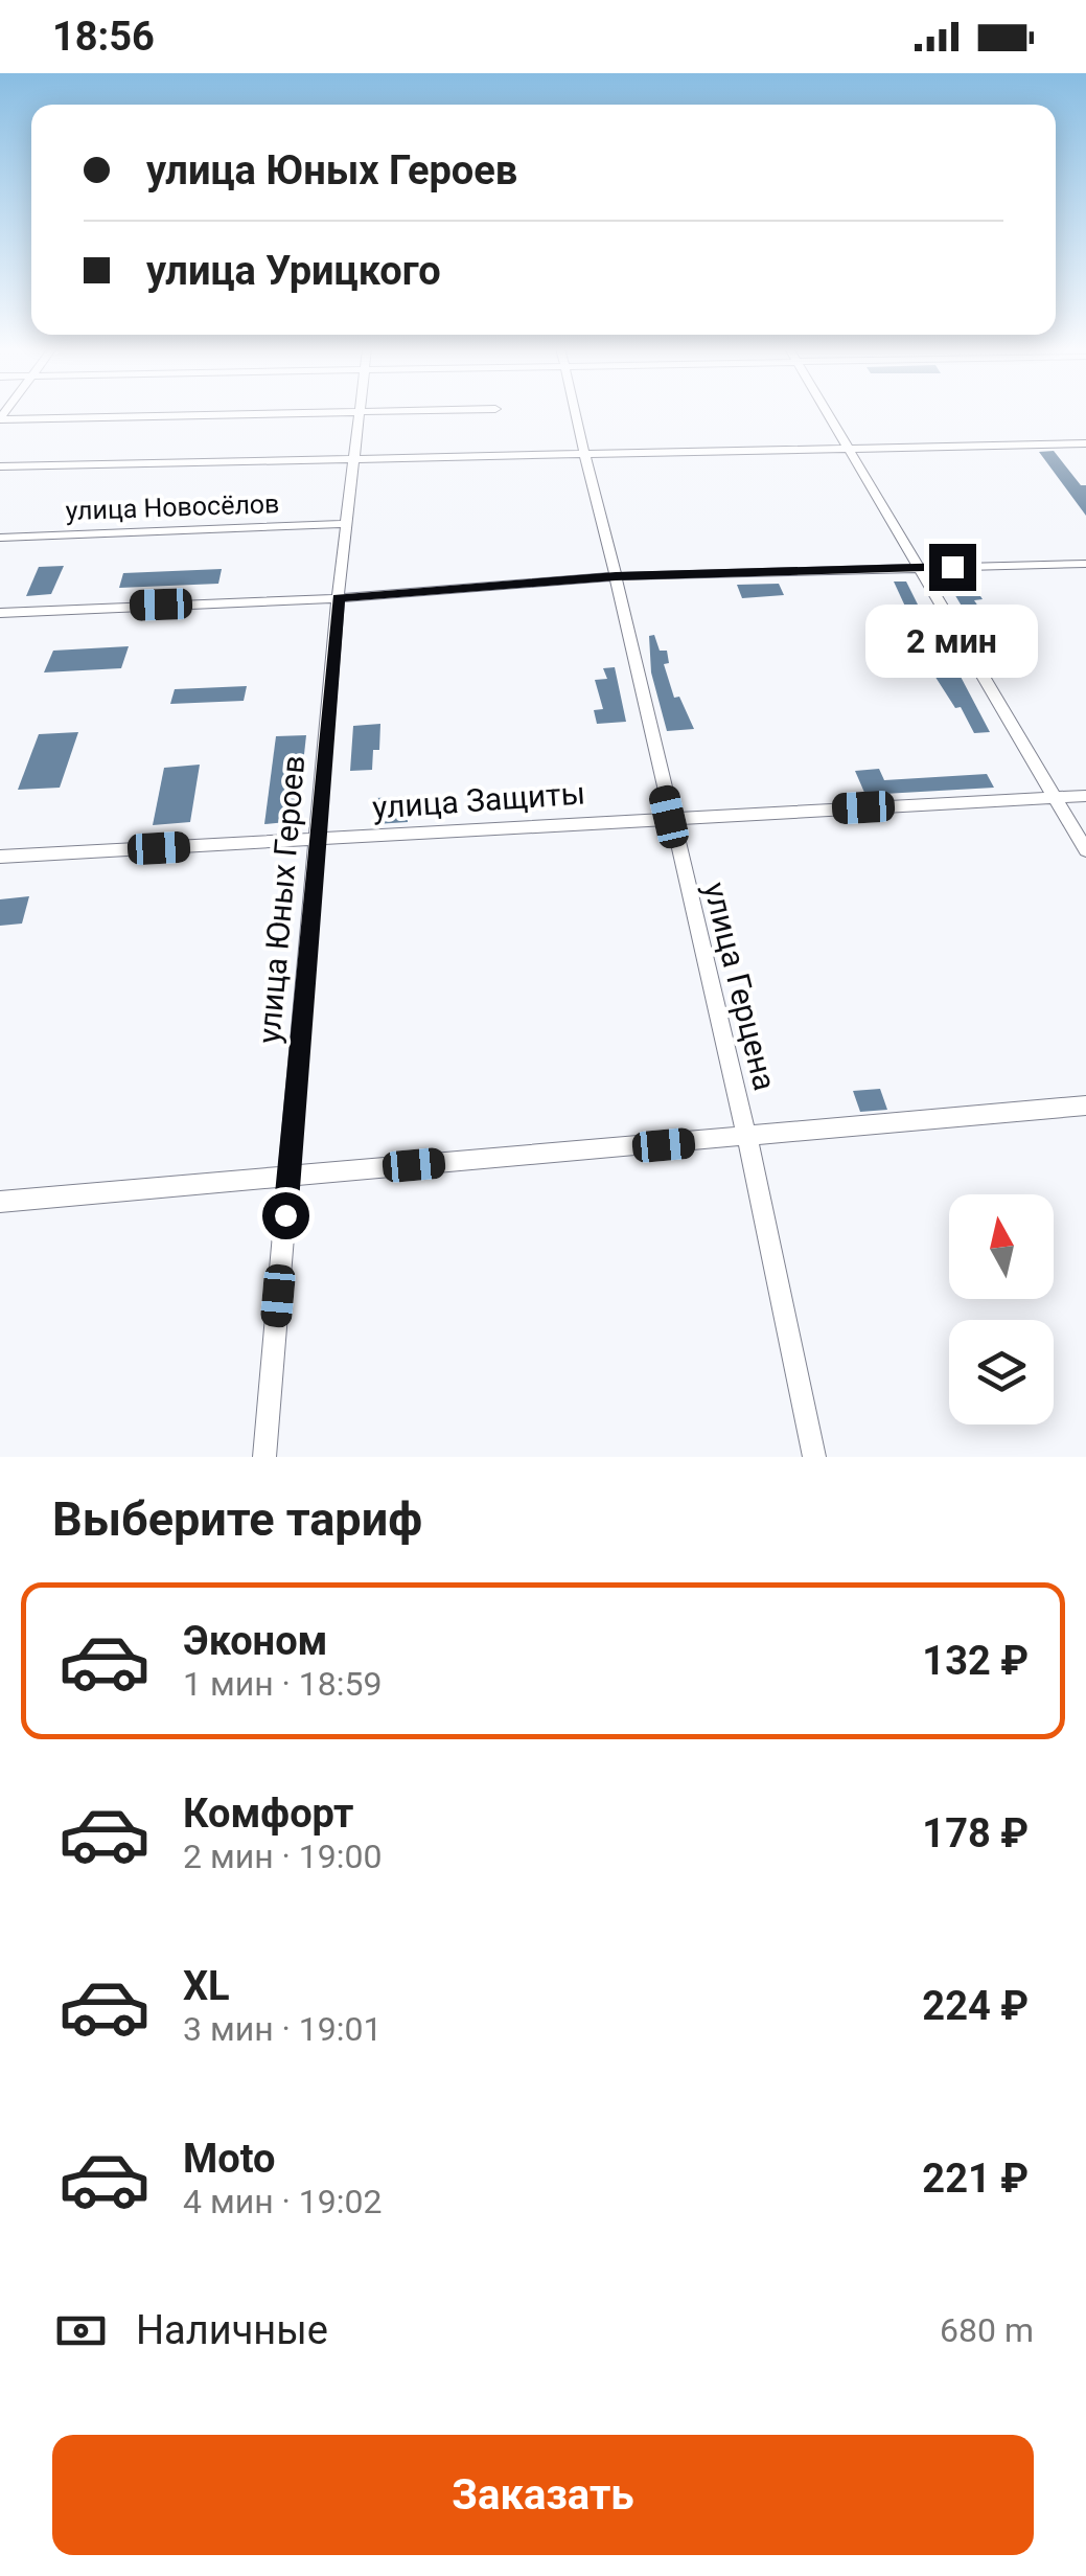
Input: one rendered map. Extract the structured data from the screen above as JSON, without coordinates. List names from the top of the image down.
{
  "streets": {
    "street": [
      "улица Новосёлов",
      "улица Защиты",
      "улица Юных Героев",
      "улица Герцена"
    ]
  },
  "crossings": [
    ["улица Новосёлов", "улица Юных Героев"],
    ["улица Защиты", "улица Юных Героев"],
    ["улица Защиты", "улица Герцена"]
  ],
  "north": "top",
  "page": {
    "status": "18:56",
    "banner": ["улица Юных Героев", "улица Урицкого"],
    "bubble": "2 мин",
    "heading": "Выберите тариф",
    "list": [
      {
        "name": "Эконом",
        "note": "1 мин · 18:59",
        "value": "132 ₽"
      },
      {
        "name": "Комфорт",
        "note": "2 мин · 19:00",
        "value": "178 ₽"
      },
      {
        "name": "XL",
        "note": "3 мин · 19:01",
        "value": "224 ₽"
      },
      {
        "name": "Moto",
        "note": "4 мин · 19:02",
        "value": "221 ₽"
      }
    ],
    "pay": ["Наличные", "680 m"],
    "buttons": "Заказать"
  }
}
